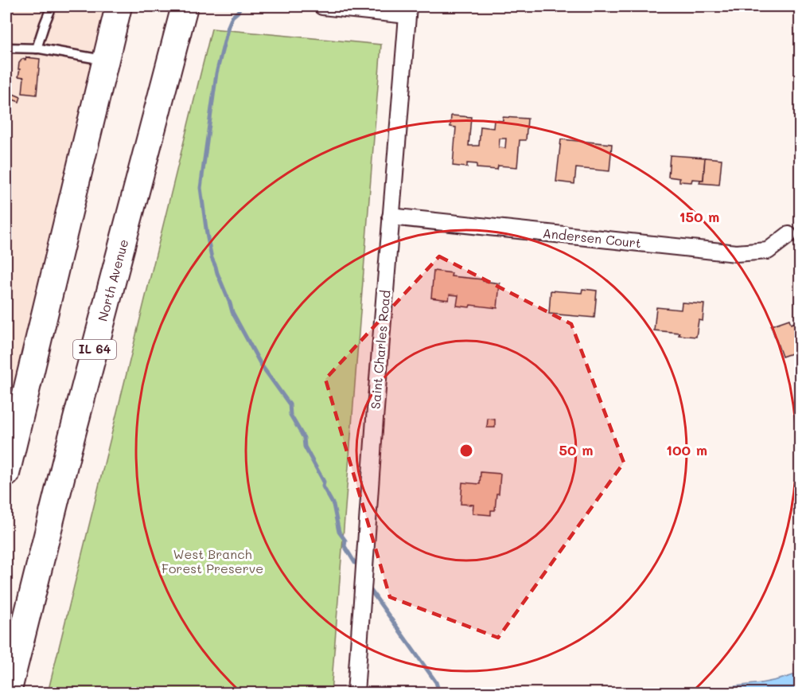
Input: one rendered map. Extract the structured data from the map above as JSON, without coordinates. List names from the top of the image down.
{
  "streets": {
    "main road": ["North Avenue", "IL 64"],
    "street": ["Andersen Court", "Saint Charles Road"]
  },
  "crossings": [
    ["Andersen Court", "Saint Charles Road"]
  ],
  "parks": ["West Branch Forest Preserve"],
  "rings": ["150 m", "50 m", "100 m"]
}
